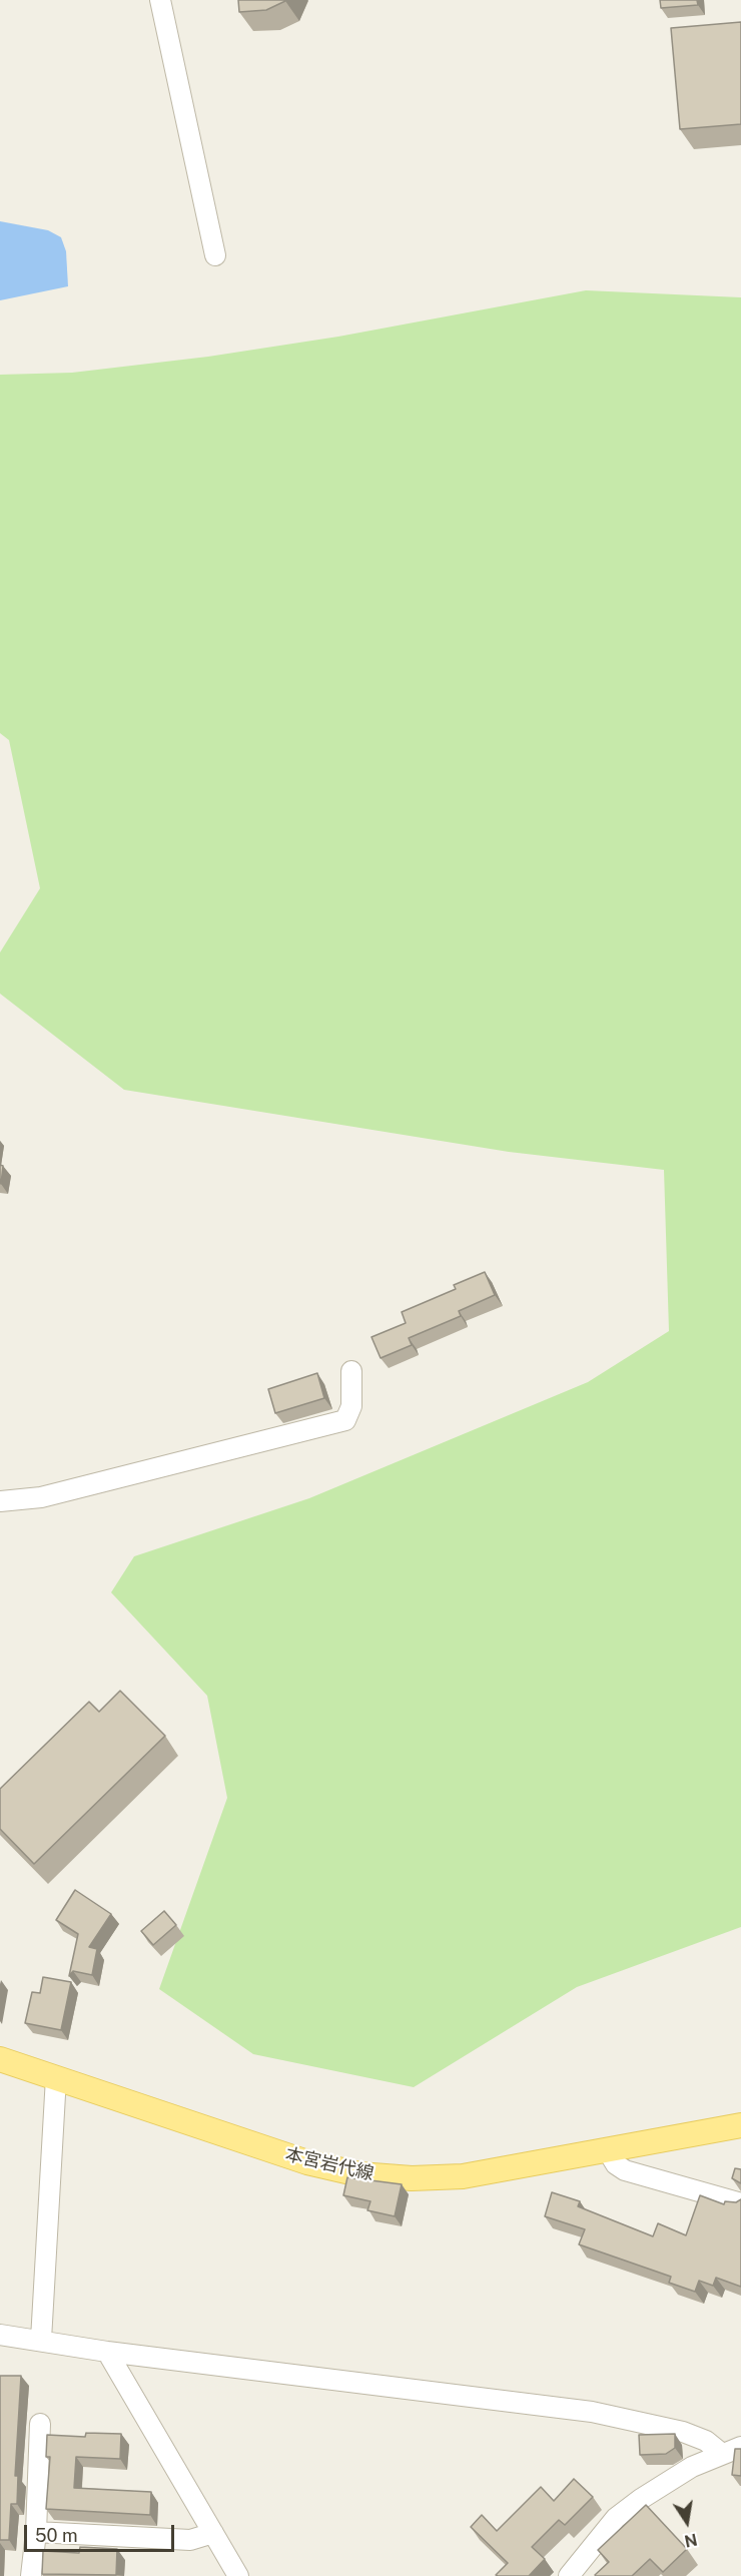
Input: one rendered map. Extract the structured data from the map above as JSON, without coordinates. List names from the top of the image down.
{
  "streets": {
    "main road": ["本宮岩代線"]
  },
  "scale_bar": "50 m",
  "north": "bottom"
}
